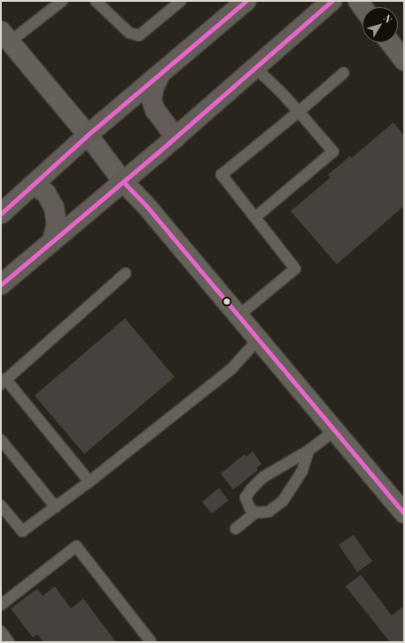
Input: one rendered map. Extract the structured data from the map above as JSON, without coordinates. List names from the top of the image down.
{
  "north": "top right"
}
